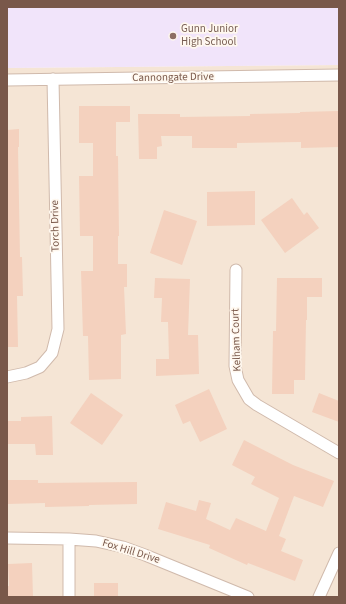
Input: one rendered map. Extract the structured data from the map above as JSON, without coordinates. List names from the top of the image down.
{
  "streets": {
    "street": [
      "Cannongate Drive",
      "Torch Drive",
      "Kelham Court",
      "Fox Hill Drive"
    ]
  },
  "crossings": [
    ["Cannongate Drive", "Torch Drive"]
  ],
  "places": ["Gunn Junior High School"]
}
